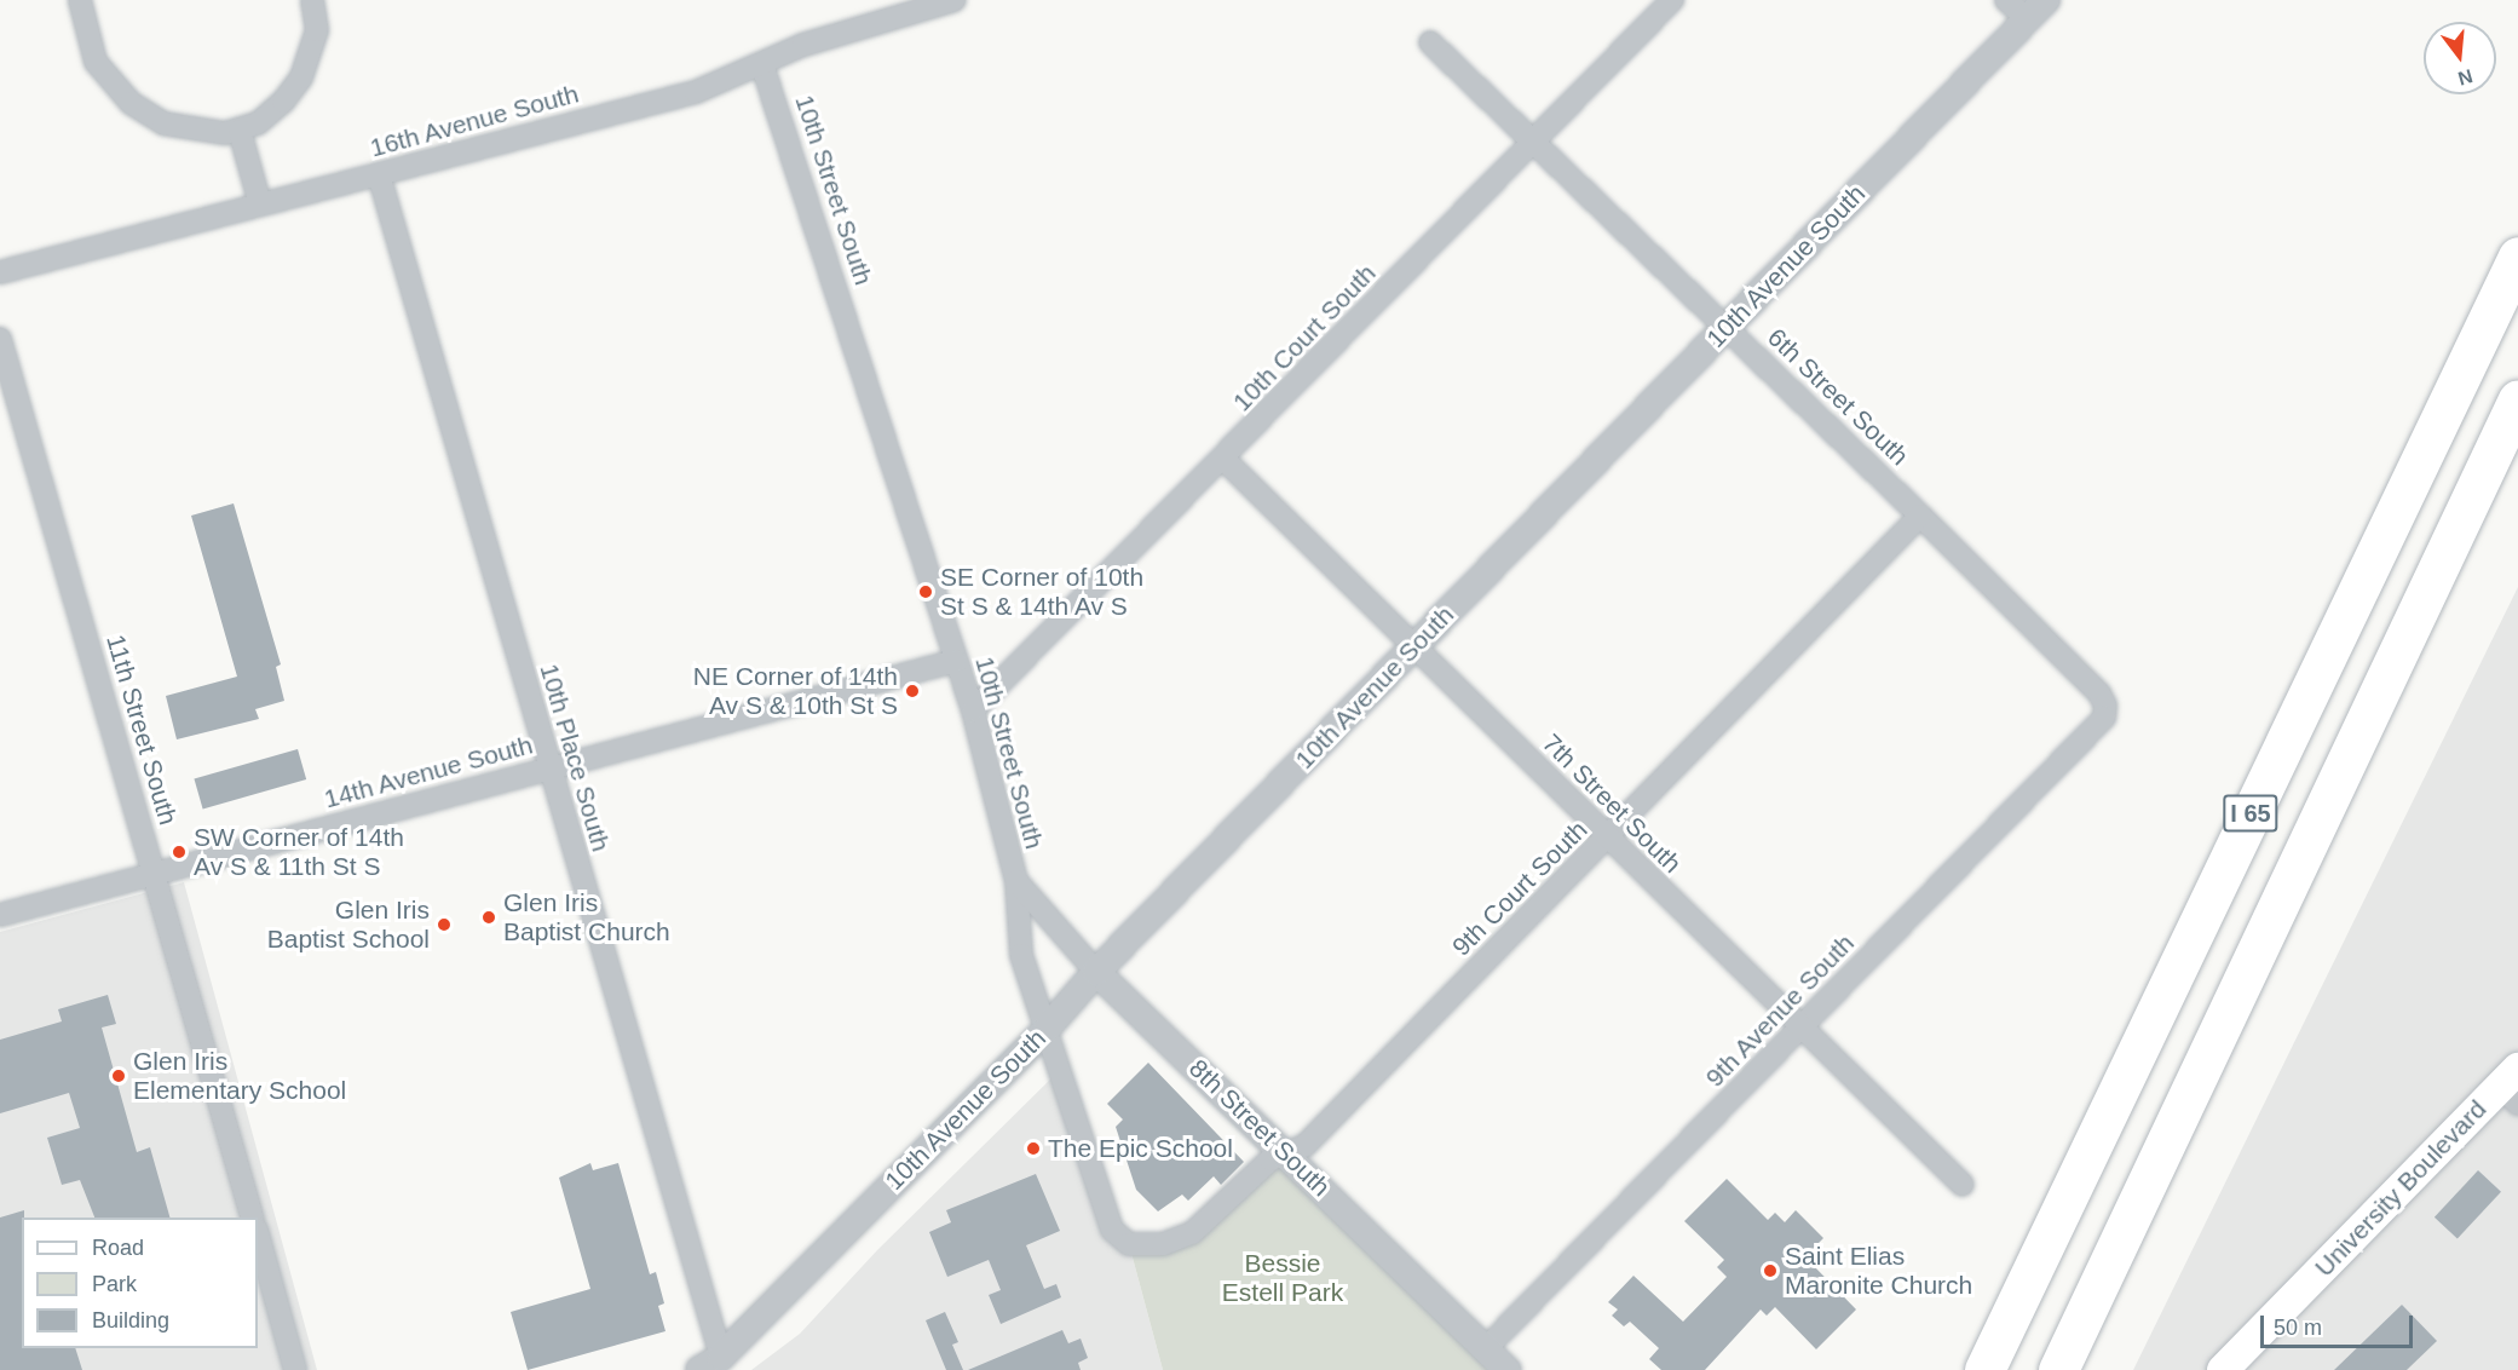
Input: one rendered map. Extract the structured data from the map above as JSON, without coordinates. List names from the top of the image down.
{
  "streets": {
    "highway": ["I 65"],
    "main road": ["University Boulevard"],
    "street": [
      "16th Avenue South",
      "10th Street South",
      "10th Avenue South",
      "10th Court South",
      "6th Street South",
      "11th Street South",
      "10th Place South",
      "14th Avenue South",
      "7th Street South",
      "9th Court South",
      "9th Avenue South",
      "8th Street South"
    ]
  },
  "crossings": [
    ["16th Avenue South", "10th Street South"],
    ["16th Avenue South", "10th Place South"],
    ["10th Street South", "10th Avenue South"],
    ["10th Street South", "10th Court South"],
    ["10th Street South", "14th Avenue South"],
    ["10th Street South", "9th Court South"],
    ["10th Street South", "8th Street South"],
    ["10th Avenue South", "6th Street South"],
    ["10th Avenue South", "10th Place South"],
    ["10th Avenue South", "7th Street South"],
    ["10th Avenue South", "8th Street South"],
    ["10th Court South", "6th Street South"],
    ["10th Court South", "7th Street South"],
    ["6th Street South", "9th Court South"],
    ["6th Street South", "9th Avenue South"],
    ["11th Street South", "14th Avenue South"],
    ["10th Place South", "14th Avenue South"],
    ["7th Street South", "9th Court South"],
    ["7th Street South", "9th Avenue South"],
    ["9th Court South", "8th Street South"],
    ["9th Avenue South", "8th Street South"]
  ],
  "parks": ["Bessie Estell Park"],
  "places": [
    "SE Corner of 10th St S & 14th Av S",
    "NE Corner of 14th Av S & 10th St S",
    "SW Corner of 14th Av S & 11th St S",
    "Glen Iris Baptist Church",
    "Glen Iris Baptist School",
    "Glen Iris Elementary School",
    "The Epic School",
    "Saint Elias Maronite Church"
  ],
  "legend": ["Road", "Park", "Building"],
  "scale_bar": "50 m",
  "north": "bottom"
}
